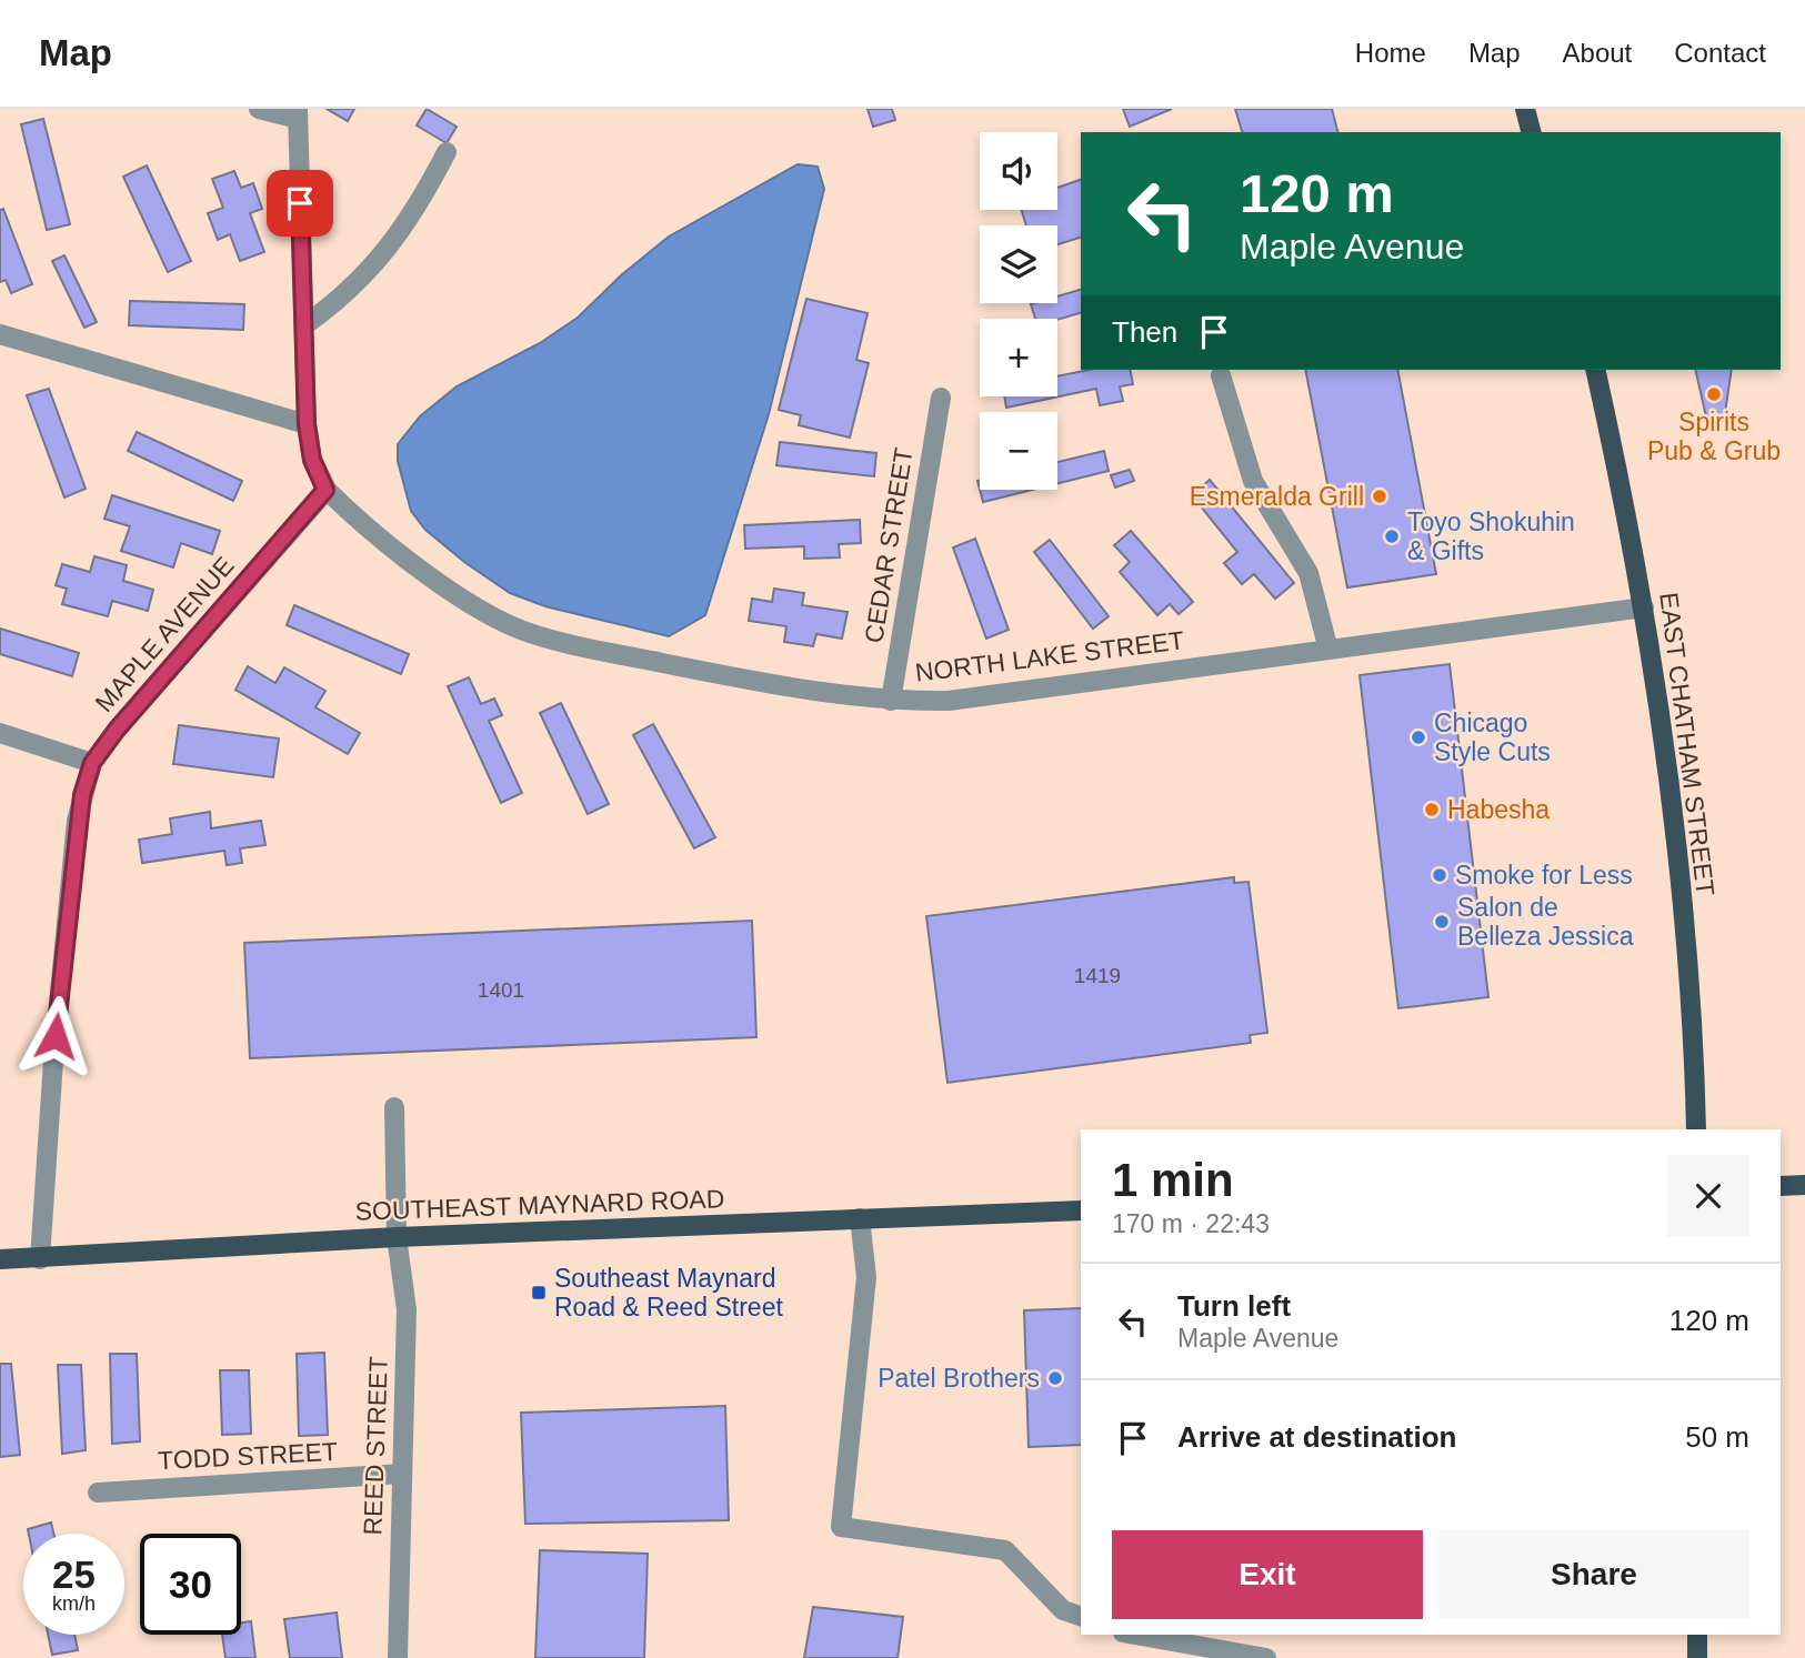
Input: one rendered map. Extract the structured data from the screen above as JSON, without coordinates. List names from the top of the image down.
{
  "streets": {
    "main road": ["EAST CHATHAM STREET", "SOUTHEAST MAYNARD ROAD"],
    "street": [
      "CEDAR STREET",
      "MAPLE AVENUE",
      "NORTH LAKE STREET",
      "REED STREET",
      "TODD STREET"
    ]
  },
  "crossings": [
    ["CEDAR STREET", "NORTH LAKE STREET"],
    ["MAPLE AVENUE", "NORTH LAKE STREET"],
    ["MAPLE AVENUE", "SOUTHEAST MAYNARD ROAD"],
    ["NORTH LAKE STREET", "EAST CHATHAM STREET"],
    ["SOUTHEAST MAYNARD ROAD", "REED STREET"],
    ["REED STREET", "TODD STREET"]
  ],
  "places": {
    "other": [
      "Spirits Pub & Grub",
      "Esmeralda Grill",
      "Toyo Shokuhin & Gifts",
      "Chicago Style Cuts",
      "Habesha",
      "Smoke for Less",
      "Salon de Belleza Jessica",
      "Patel Brothers"
    ],
    "transit": ["Southeast Maynard Road & Reed Street"]
  },
  "house_numbers": ["1419", "1401"],
  "page": {
    "header": "Map",
    "nav": [
      "Home",
      "Map",
      "About",
      "Contact"
    ],
    "map_buttons": ["+", "−"],
    "turn": ["120 m", "Maple Avenue"],
    "then": "Then",
    "heading": ["1 min", "170 m · 22:43"],
    "list": [
      {
        "name": "Turn left",
        "note": "Maple Avenue",
        "value": "120 m"
      },
      {
        "name": "Arrive at destination",
        "value": "50 m"
      }
    ],
    "buttons": ["Exit", "Share"],
    "speed": "25 km/h",
    "limit": "30"
  }
}
